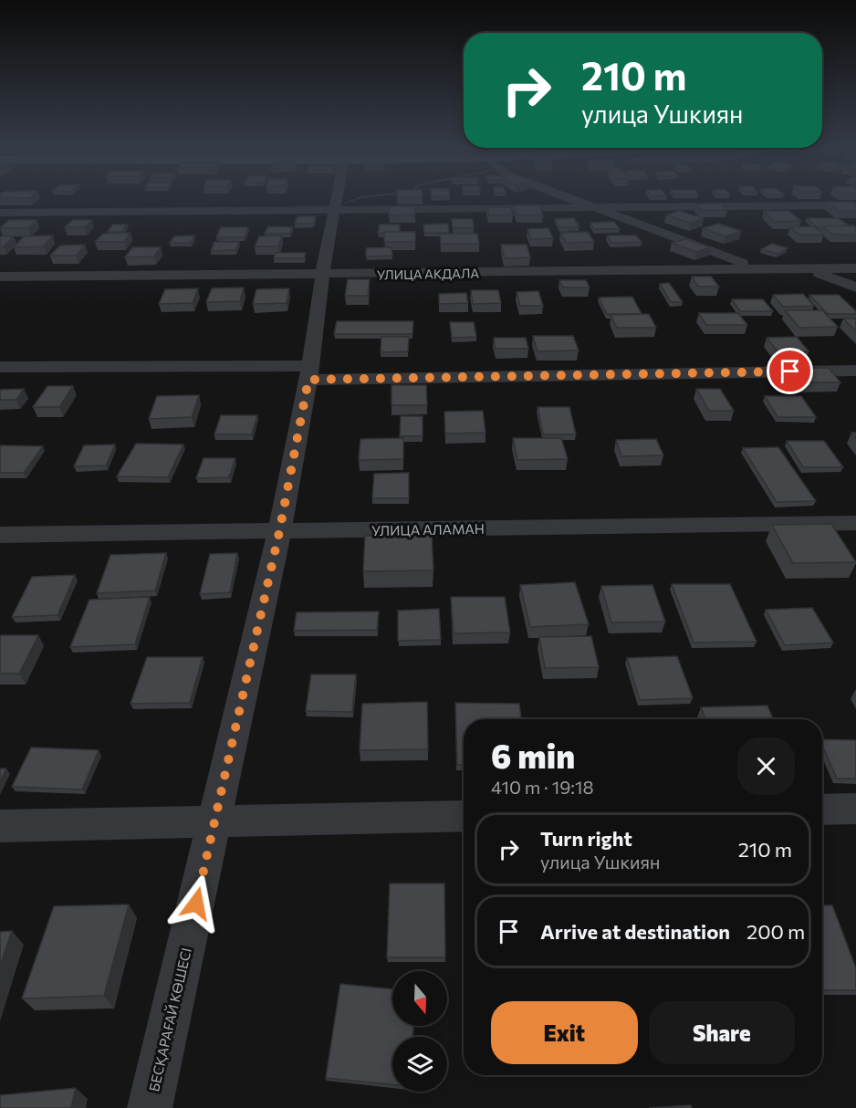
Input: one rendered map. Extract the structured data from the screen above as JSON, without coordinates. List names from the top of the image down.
{
  "streets": {
    "street": ["УЛИЦА АКДАЛА", "УЛИЦА АЛАМАН", "БЕСҚАРАҒАЙ КӨШЕСІ"]
  },
  "crossings": [
    ["УЛИЦА АКДАЛА", "БЕСҚАРАҒАЙ КӨШЕСІ"],
    ["УЛИЦА АЛАМАН", "БЕСҚАРАҒАЙ КӨШЕСІ"]
  ],
  "north": "bottom",
  "page": {
    "turn": ["210 m", "улица Ушкиян"],
    "heading": ["6 min", "410 m · 19:18"],
    "list": [
      {
        "name": "Turn right",
        "note": "улица Ушкиян",
        "value": "210 m"
      },
      {
        "name": "Arrive at destination",
        "value": "200 m"
      }
    ],
    "buttons": ["Exit", "Share"]
  }
}
